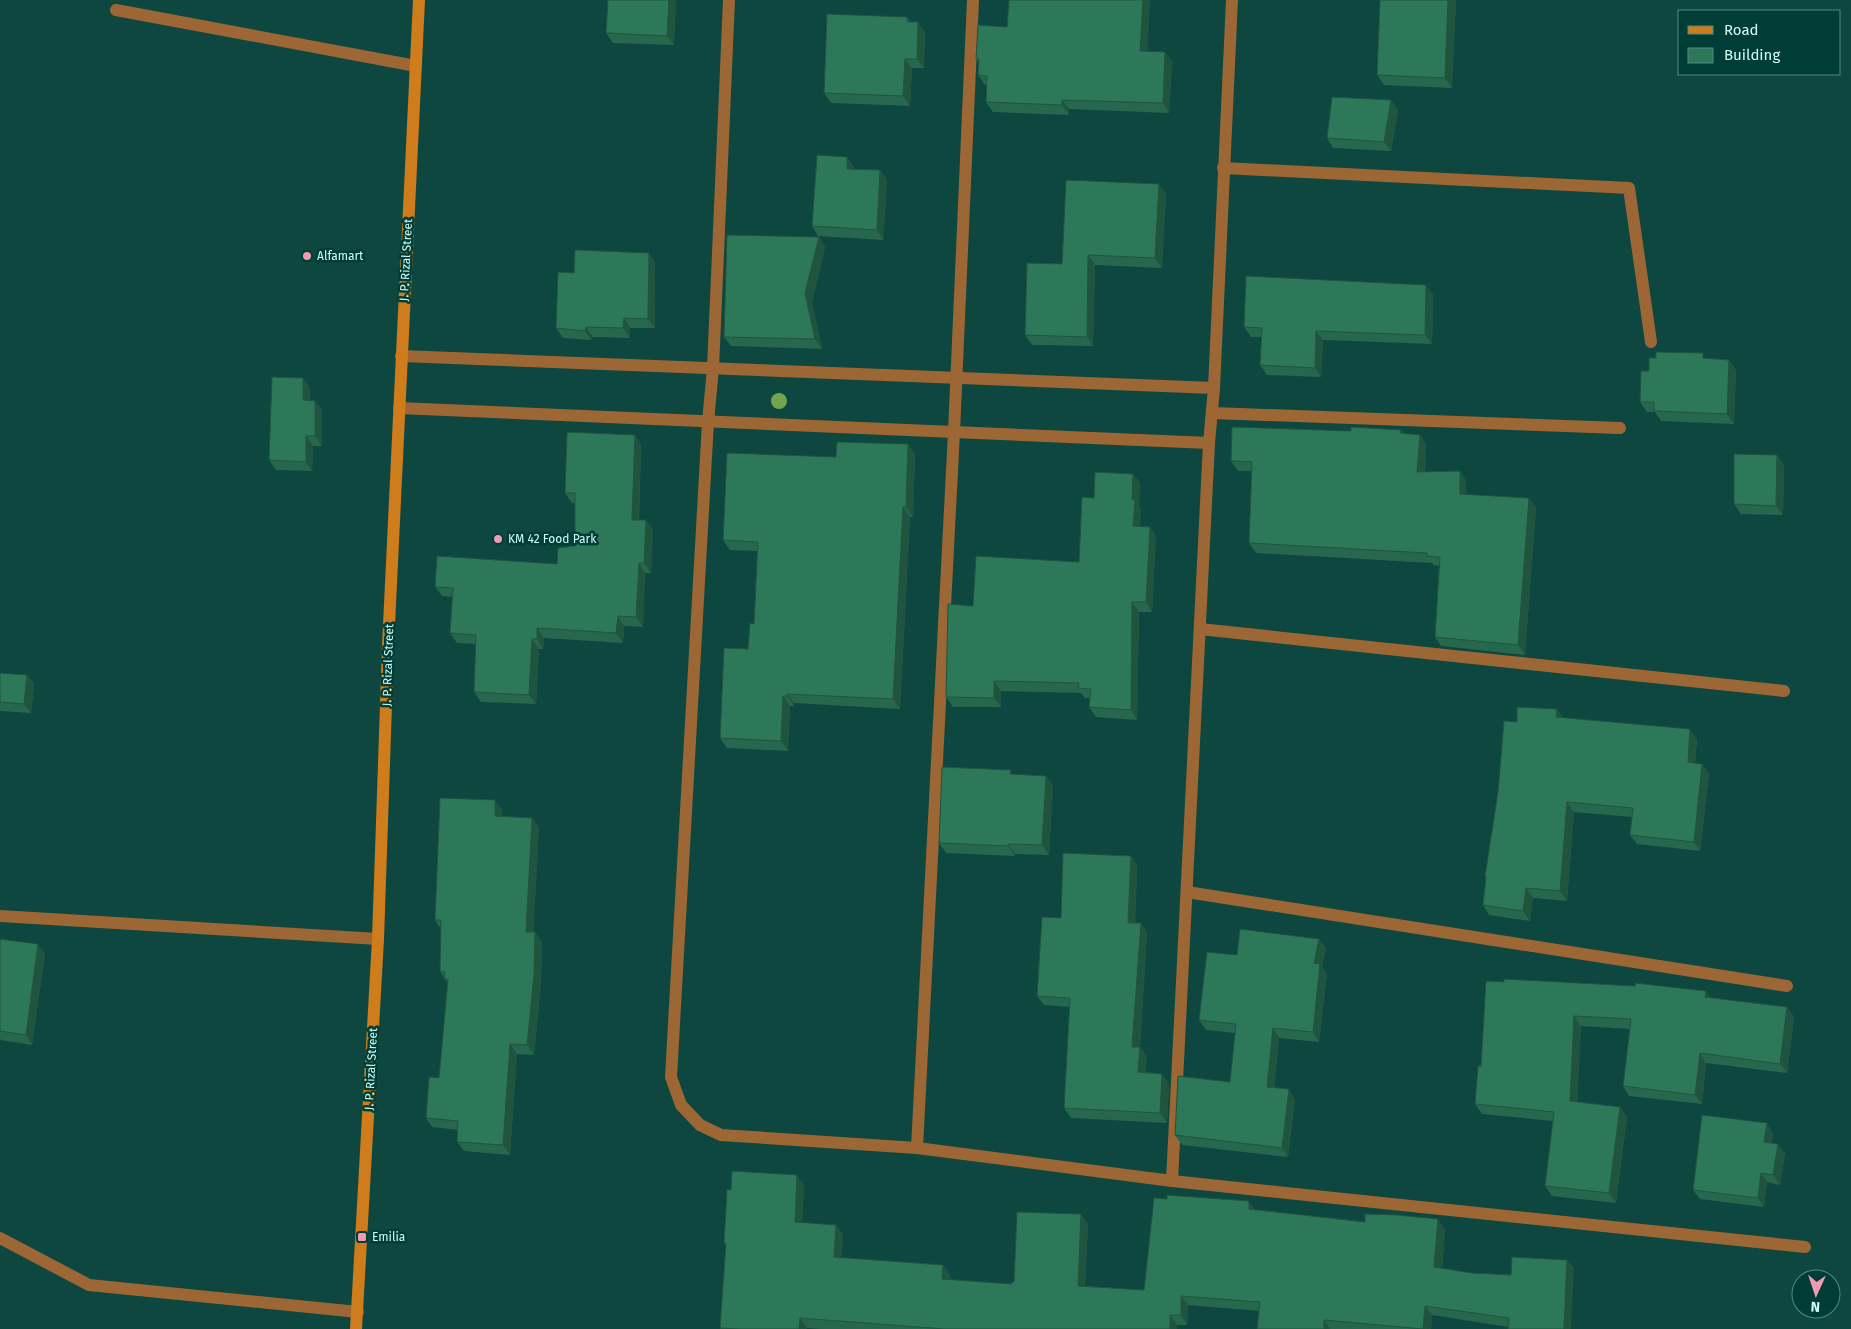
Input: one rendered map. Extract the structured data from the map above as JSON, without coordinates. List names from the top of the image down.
{
  "streets": {
    "main road": ["J. P. Rizal Street"]
  },
  "places": {
    "other": ["Alfamart", "KM 42 Food Park"],
    "transit": ["Emilia"]
  },
  "legend": ["Road", "Building"],
  "north": "bottom"
}
